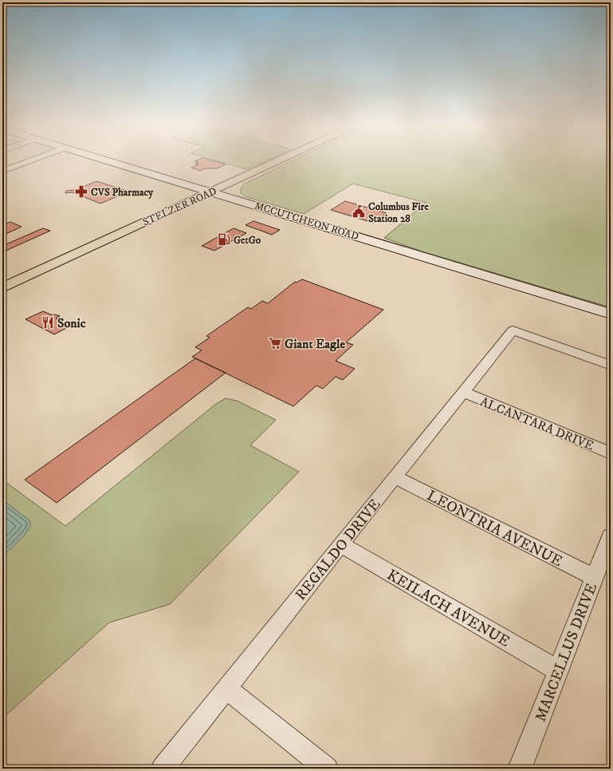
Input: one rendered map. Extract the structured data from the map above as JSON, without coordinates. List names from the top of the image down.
{
  "streets": {
    "main road": ["STELZER ROAD", "MCCUTCHEON ROAD"],
    "street": [
      "ALCANTARA DRIVE",
      "LEONTRIA AVENUE",
      "REGALDO DRIVE",
      "KEILACH AVENUE",
      "MARCELLUS DRIVE"
    ]
  },
  "crossings": [
    ["STELZER ROAD", "MCCUTCHEON ROAD"],
    ["ALCANTARA DRIVE", "REGALDO DRIVE"],
    ["LEONTRIA AVENUE", "REGALDO DRIVE"],
    ["LEONTRIA AVENUE", "MARCELLUS DRIVE"],
    ["REGALDO DRIVE", "KEILACH AVENUE"],
    ["KEILACH AVENUE", "MARCELLUS DRIVE"]
  ],
  "places": {
    "pharmacy": ["CVS Pharmacy"],
    "public building": ["Columbus Fire Station 28"],
    "fuel station": ["GetGo"],
    "restaurant": ["Sonic"],
    "supermarket": ["Giant Eagle"]
  }
}
